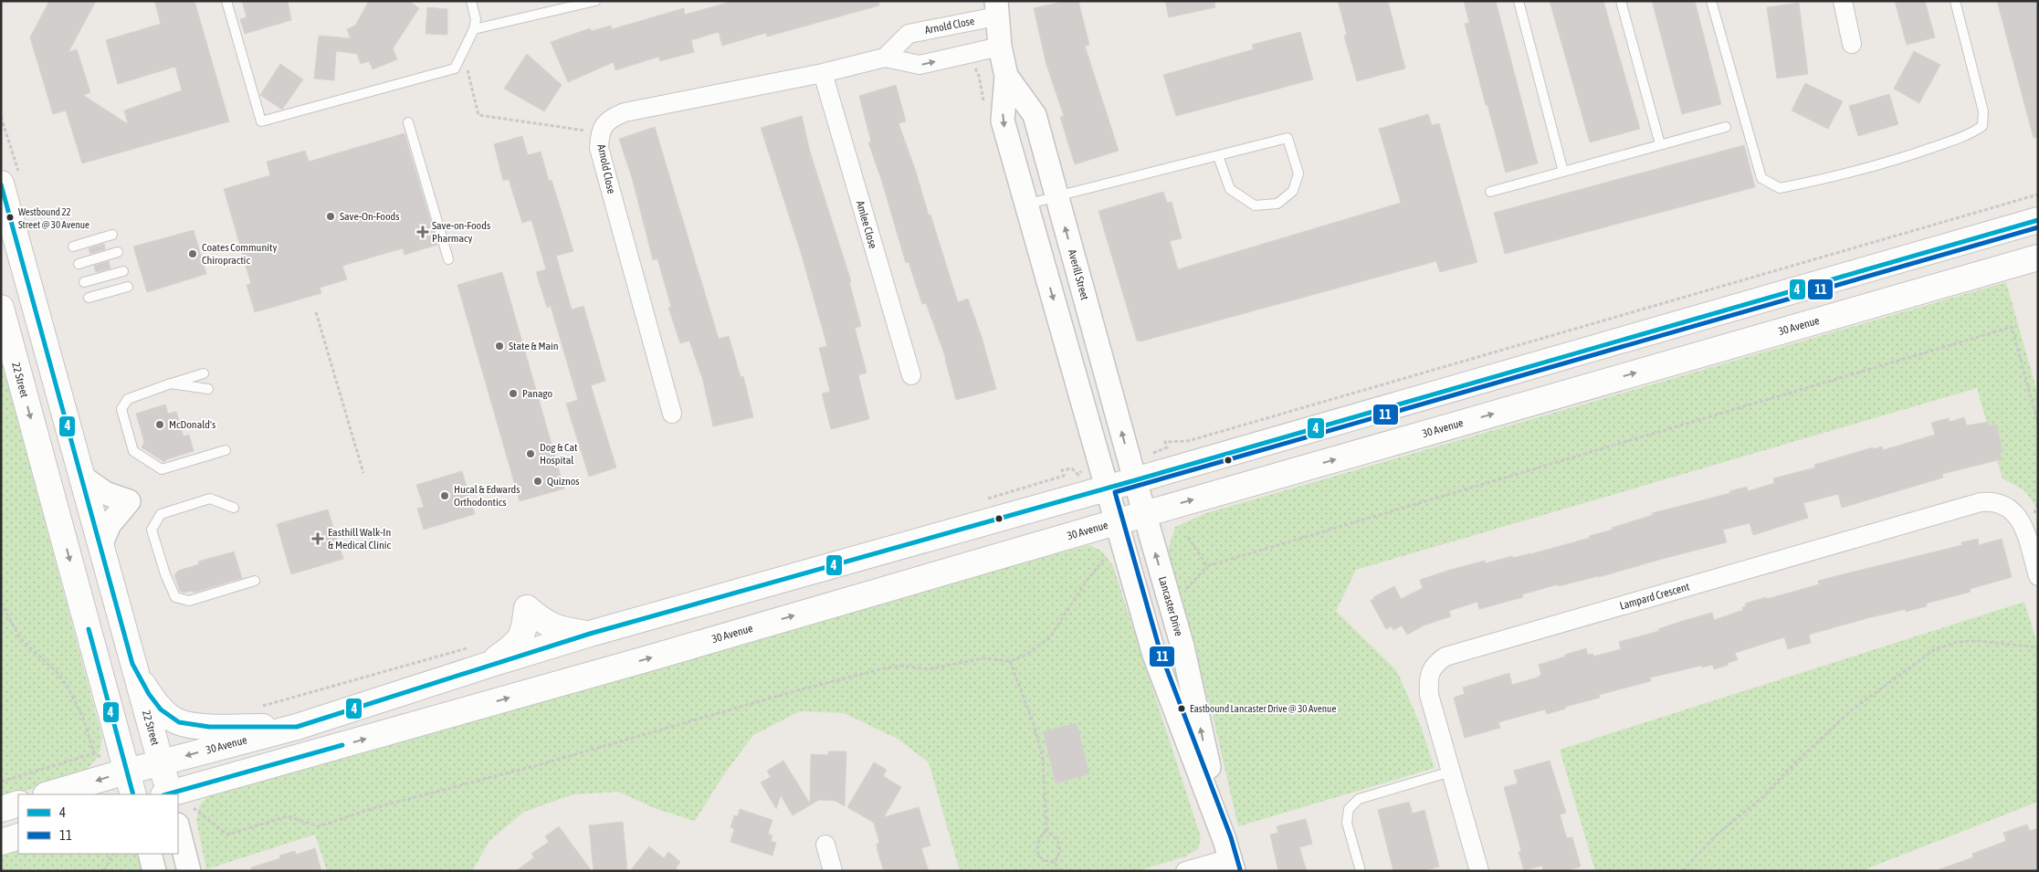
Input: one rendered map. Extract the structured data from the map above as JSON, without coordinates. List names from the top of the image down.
{
  "streets": {
    "main road": ["30 Avenue", "22 Street"],
    "street": [
      "Arnold Close",
      "Amlee Close",
      "Averill Street",
      "Lampard Crescent",
      "Lancaster Drive"
    ]
  },
  "crossings": [
    ["Arnold Close", "Amlee Close"],
    ["Arnold Close", "Averill Street"],
    ["Averill Street", "30 Avenue"],
    ["Averill Street", "Lancaster Drive"],
    ["30 Avenue", "22 Street"],
    ["30 Avenue", "Lancaster Drive"]
  ],
  "places": {
    "other": [
      "Save-On-Foods",
      "Westbound 22 Street @ 30 Avenue",
      "Coates Community Chiropractic",
      "State & Main",
      "Panago",
      "McDonald's",
      "Dog & Cat Hospital",
      "Quiznos",
      "Hucal & Edwards Orthodontics",
      "Eastbound Lancaster Drive @ 30 Avenue"
    ],
    "health": ["Save-on-Foods Pharmacy", "Easthill Walk-In & Medical Clinic"]
  },
  "lines": ["transit line 4", "transit line 11"],
  "legend": ["4", "11"]
}
